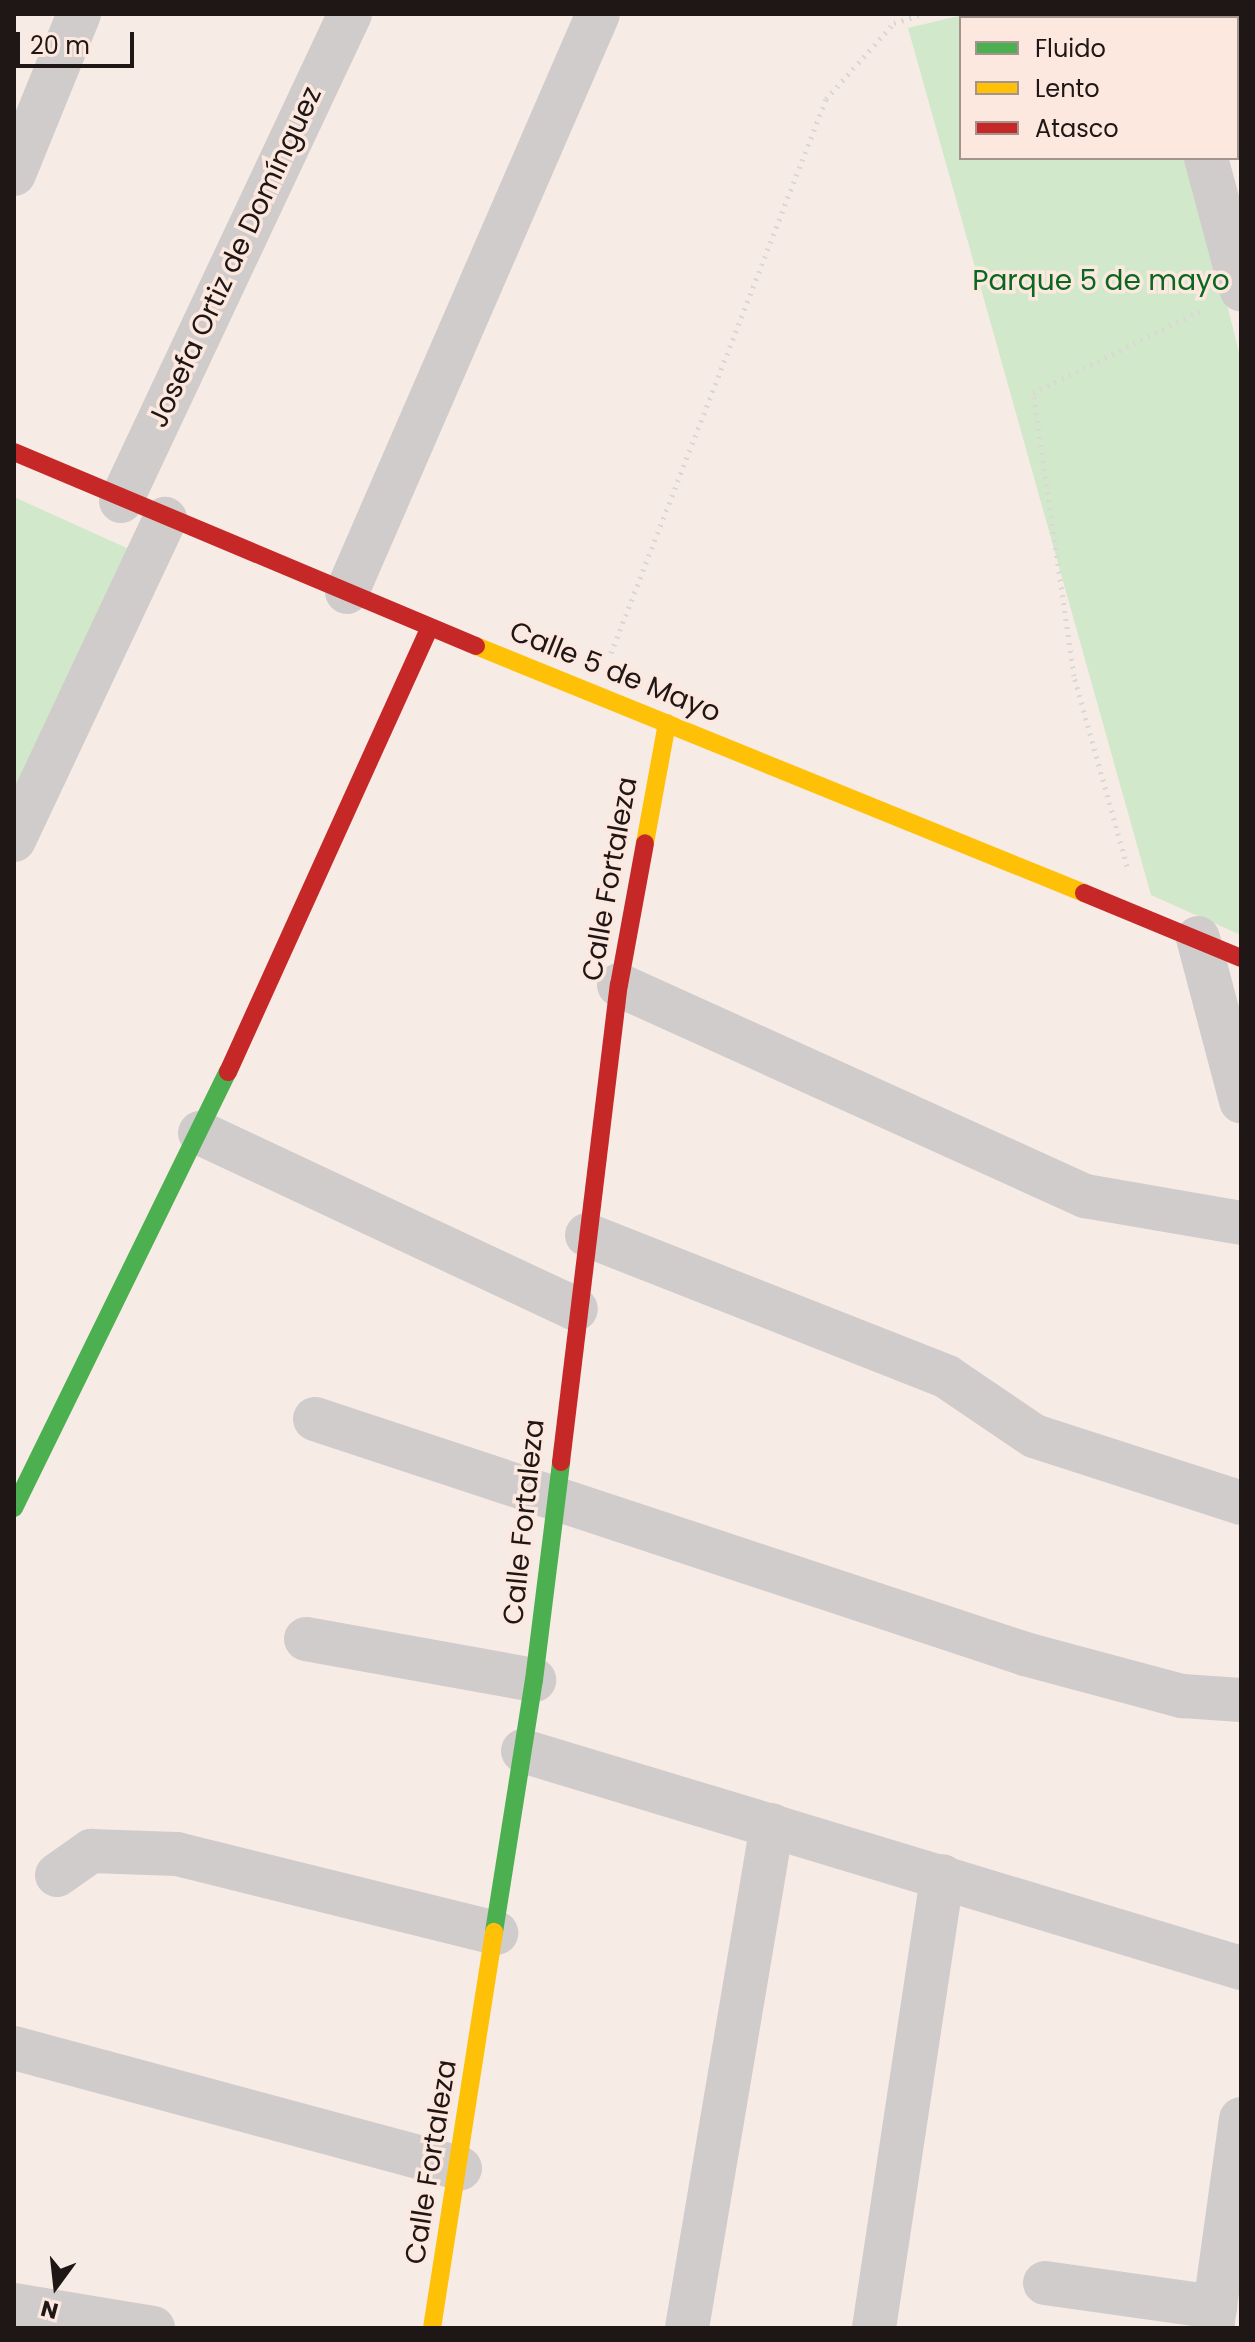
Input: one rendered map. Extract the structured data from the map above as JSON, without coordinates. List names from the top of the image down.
{
  "streets": {
    "street": ["Josefa Ortiz de Domínguez", "Calle 5 de Mayo", "Calle Fortaleza"]
  },
  "crossings": [
    ["Josefa Ortiz de Domínguez", "Calle 5 de Mayo"],
    ["Calle 5 de Mayo", "Calle Fortaleza"]
  ],
  "parks": ["Parque 5 de mayo"],
  "legend": ["Fluido", "Lento", "Atasco"],
  "scale_bar": "20 m",
  "north": "bottom"
}
